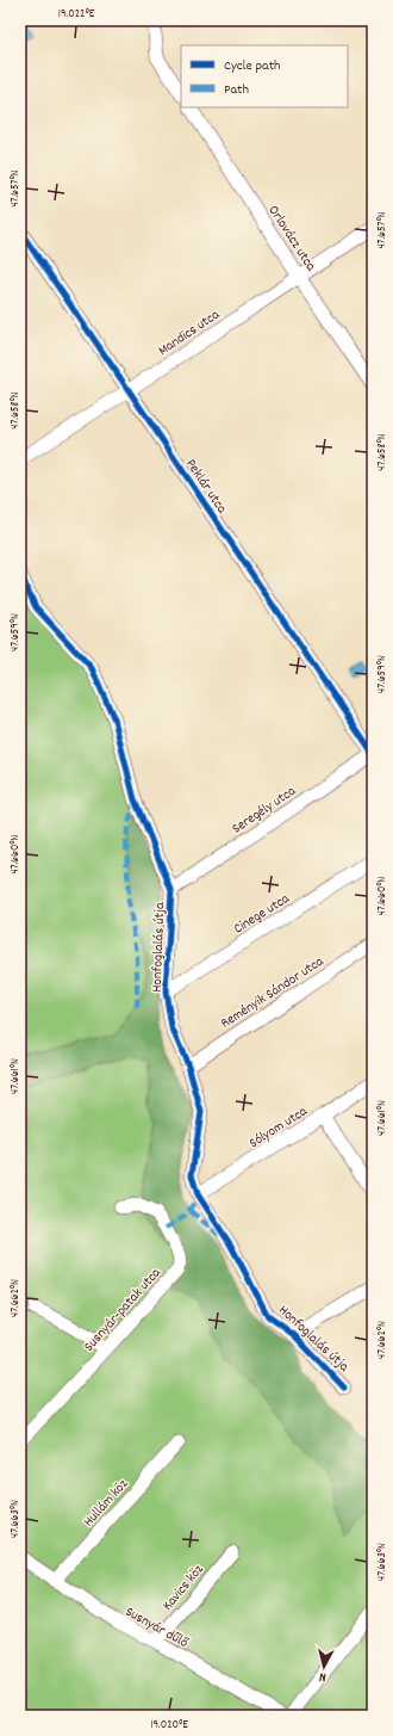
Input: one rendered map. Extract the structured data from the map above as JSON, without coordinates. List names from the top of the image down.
{
  "streets": {
    "street": [
      "Orlovácz utca",
      "Mandics utca",
      "Peklár utca",
      "Seregély utca",
      "Cinege utca",
      "Honfoglalás útja",
      "Reményik Sándor utca",
      "Sólyom utca",
      "Susnyár-patak utca",
      "Hullám köz",
      "Kavics köz",
      "Susnyár dűlő"
    ]
  },
  "crossings": [
    ["Orlovácz utca", "Mandics utca"],
    ["Mandics utca", "Peklár utca"],
    ["Peklár utca", "Seregély utca"],
    ["Seregély utca", "Honfoglalás útja"],
    ["Cinege utca", "Honfoglalás útja"],
    ["Honfoglalás útja", "Reményik Sándor utca"],
    ["Honfoglalás útja", "Sólyom utca"],
    ["Hullám köz", "Susnyár dűlő"],
    ["Kavics köz", "Susnyár dűlő"]
  ],
  "legend": ["Cycle path", "Path"],
  "north": "bottom",
  "coordinates": [
    "19.022°E",
    "47.657°N",
    "47.658°N",
    "47.659°N",
    "47.660°N",
    "47.661°N",
    "47.662°N",
    "47.663°N",
    "19.020°E"
  ]
}
